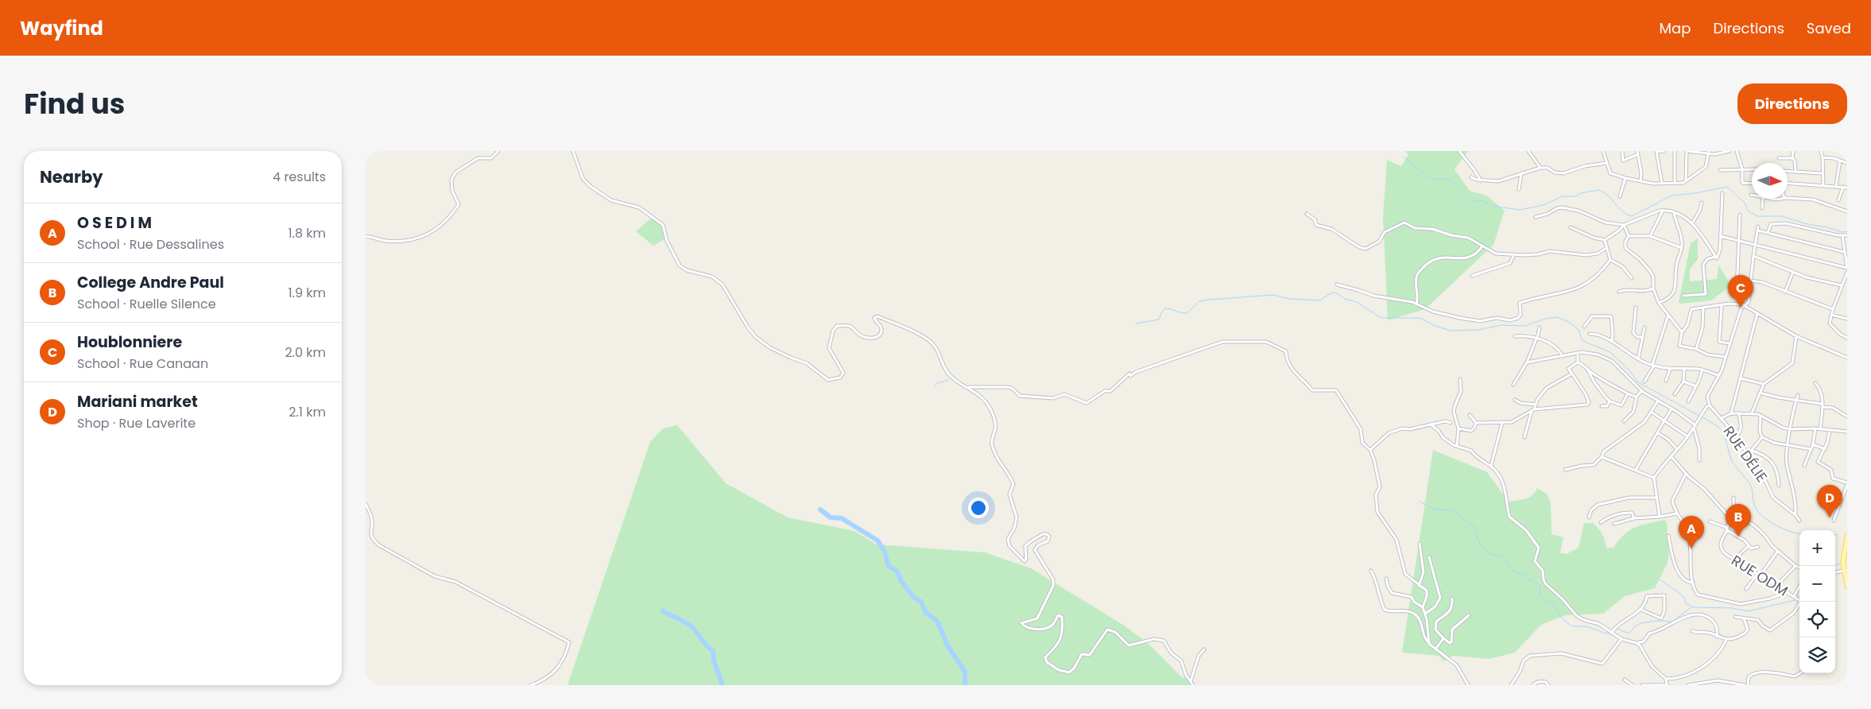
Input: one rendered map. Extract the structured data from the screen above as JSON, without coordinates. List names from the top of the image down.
{
  "streets": {
    "street": ["RUE DÉLIE", "RUE ODM"]
  },
  "north": "right",
  "page": {
    "header": "Wayfind",
    "nav": ["Map", "Directions", "Saved"],
    "title": "Find us",
    "buttons": "Directions",
    "heading": ["Nearby", "4 results"],
    "list": [
      {
        "mark": "A",
        "name": "O S E D I M",
        "note": "School · Rue Dessalines",
        "value": "1.8 km"
      },
      {
        "mark": "B",
        "name": "College Andre Paul",
        "note": "School · Ruelle Silence",
        "value": "1.9 km"
      },
      {
        "mark": "C",
        "name": "Houblonniere",
        "note": "School · Rue Canaan",
        "value": "2.0 km"
      },
      {
        "mark": "D",
        "name": "Mariani market",
        "note": "Shop · Rue Laverite",
        "value": "2.1 km"
      }
    ],
    "pins": [
      "C",
      "D",
      "B",
      "A"
    ],
    "map_buttons": ["+", "−"]
  }
}
